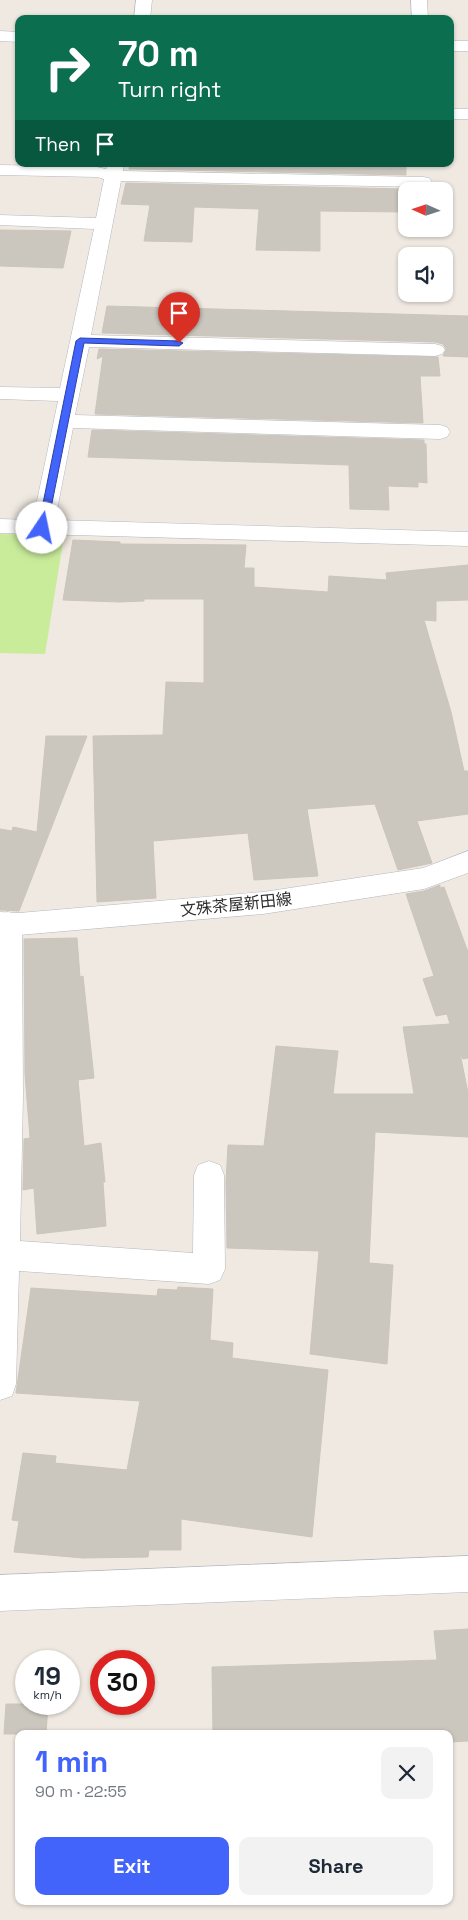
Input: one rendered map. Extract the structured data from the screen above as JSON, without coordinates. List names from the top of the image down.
{
  "streets": {
    "street": ["文殊茶屋新田線"]
  },
  "north": "left",
  "page": {
    "turn": ["70 m", "Turn right"],
    "then": "Then",
    "speed": "19 km/h",
    "limit": "30",
    "heading": ["1 min", "90 m · 22:55"],
    "buttons": ["Exit", "Share"]
  }
}
